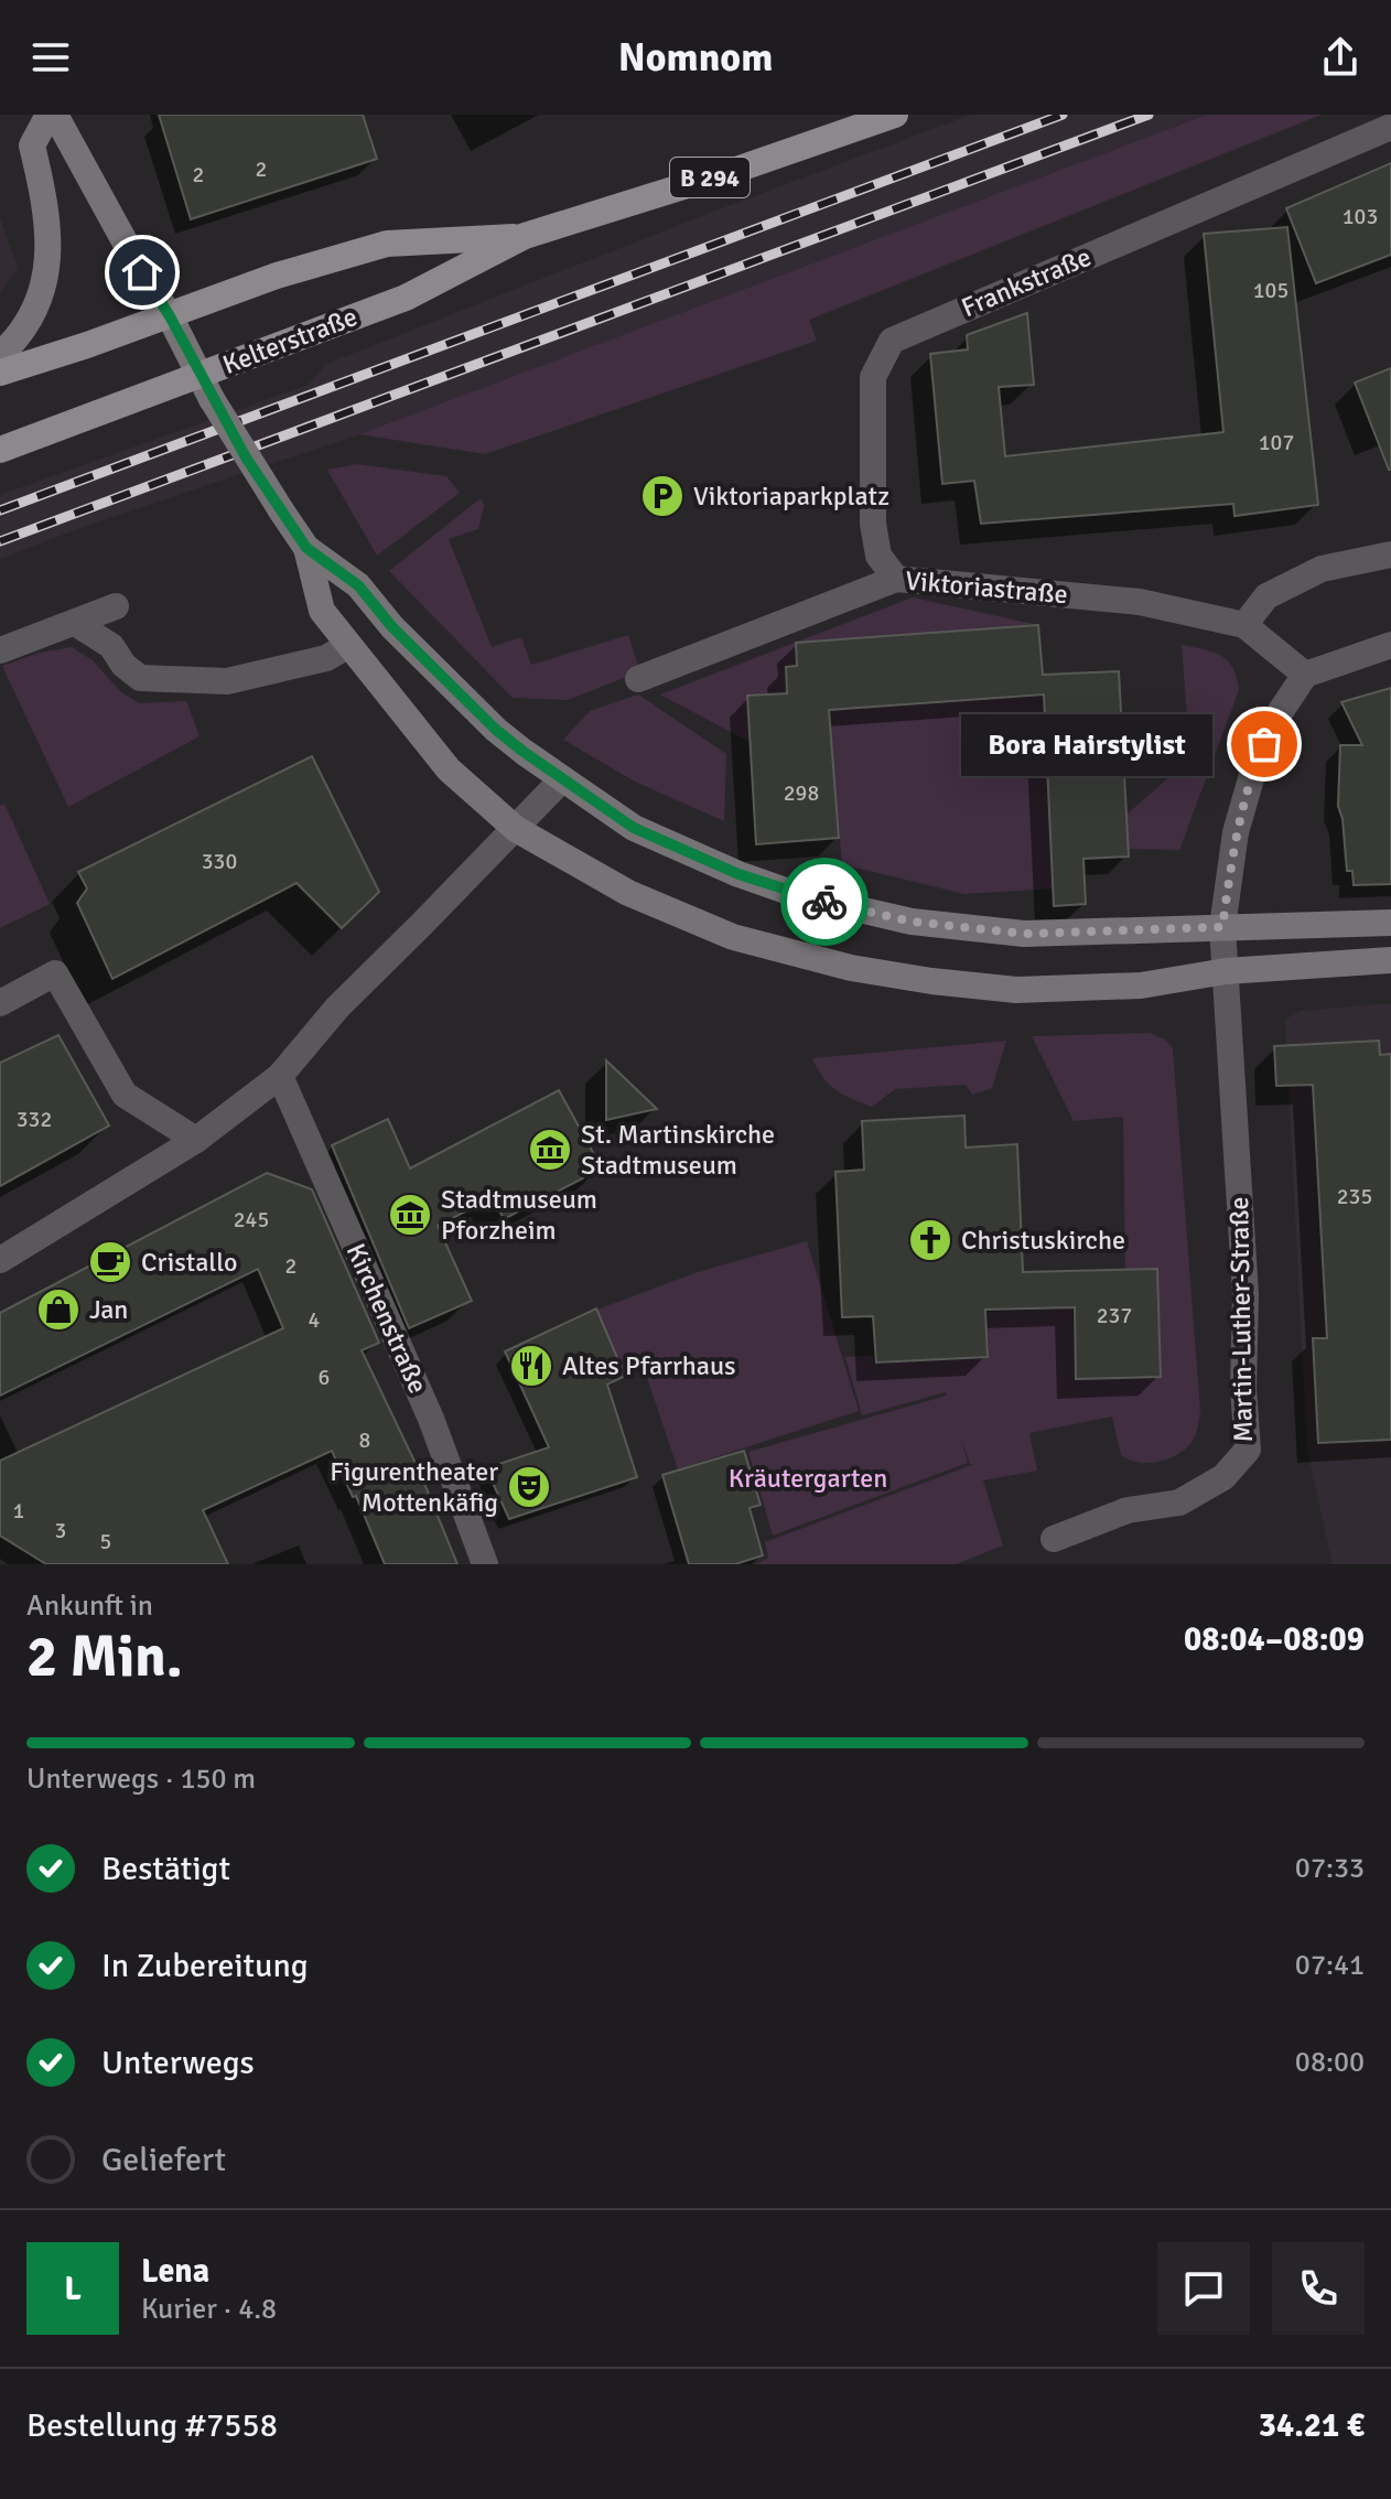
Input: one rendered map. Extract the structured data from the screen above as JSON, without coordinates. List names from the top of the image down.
{
  "streets": {
    "main road": ["B 294", "Kelterstraße"],
    "street": [
      "Frankstraße",
      "Viktoriastraße",
      "Kirchenstraße",
      "Martin-Luther-Straße"
    ]
  },
  "crossings": [
    ["Frankstraße", "Viktoriastraße"]
  ],
  "parks": ["Kräutergarten"],
  "places": {
    "parking": ["Viktoriaparkplatz"],
    "other": ["Bora Hairstylist"],
    "museum": ["St. Martinskirche Stadtmuseum", "Stadtmuseum Pforzheim"],
    "church": ["Christuskirche"],
    "cafe": ["Cristallo"],
    "shop": ["Jan"],
    "restaurant": ["Altes Pfarrhaus"],
    "theatre": ["Figurentheater Mottenkäfig"]
  },
  "house_numbers": [
    "2",
    "2",
    "103",
    "105",
    "107",
    "298",
    "330",
    "332",
    "235",
    "245",
    "2",
    "237",
    "4",
    "6",
    "8",
    "1",
    "3",
    "5"
  ],
  "page": {
    "header": "Nomnom",
    "bubble": "Bora Hairstylist",
    "heading": ["2 Min.", "Ankunft in", "08:04–08:09"],
    "panel": [
      "Lena",
      "Kurier · 4.8",
      "Bestellung #7558",
      "34.21 €"
    ],
    "bar": "Unterwegs · 150 m",
    "list": [
      ["Bestätigt", "07:33"],
      ["In Zubereitung", "07:41"],
      ["Unterwegs", "08:00"],
      "Geliefert"
    ],
    "round": "L"
  }
}
